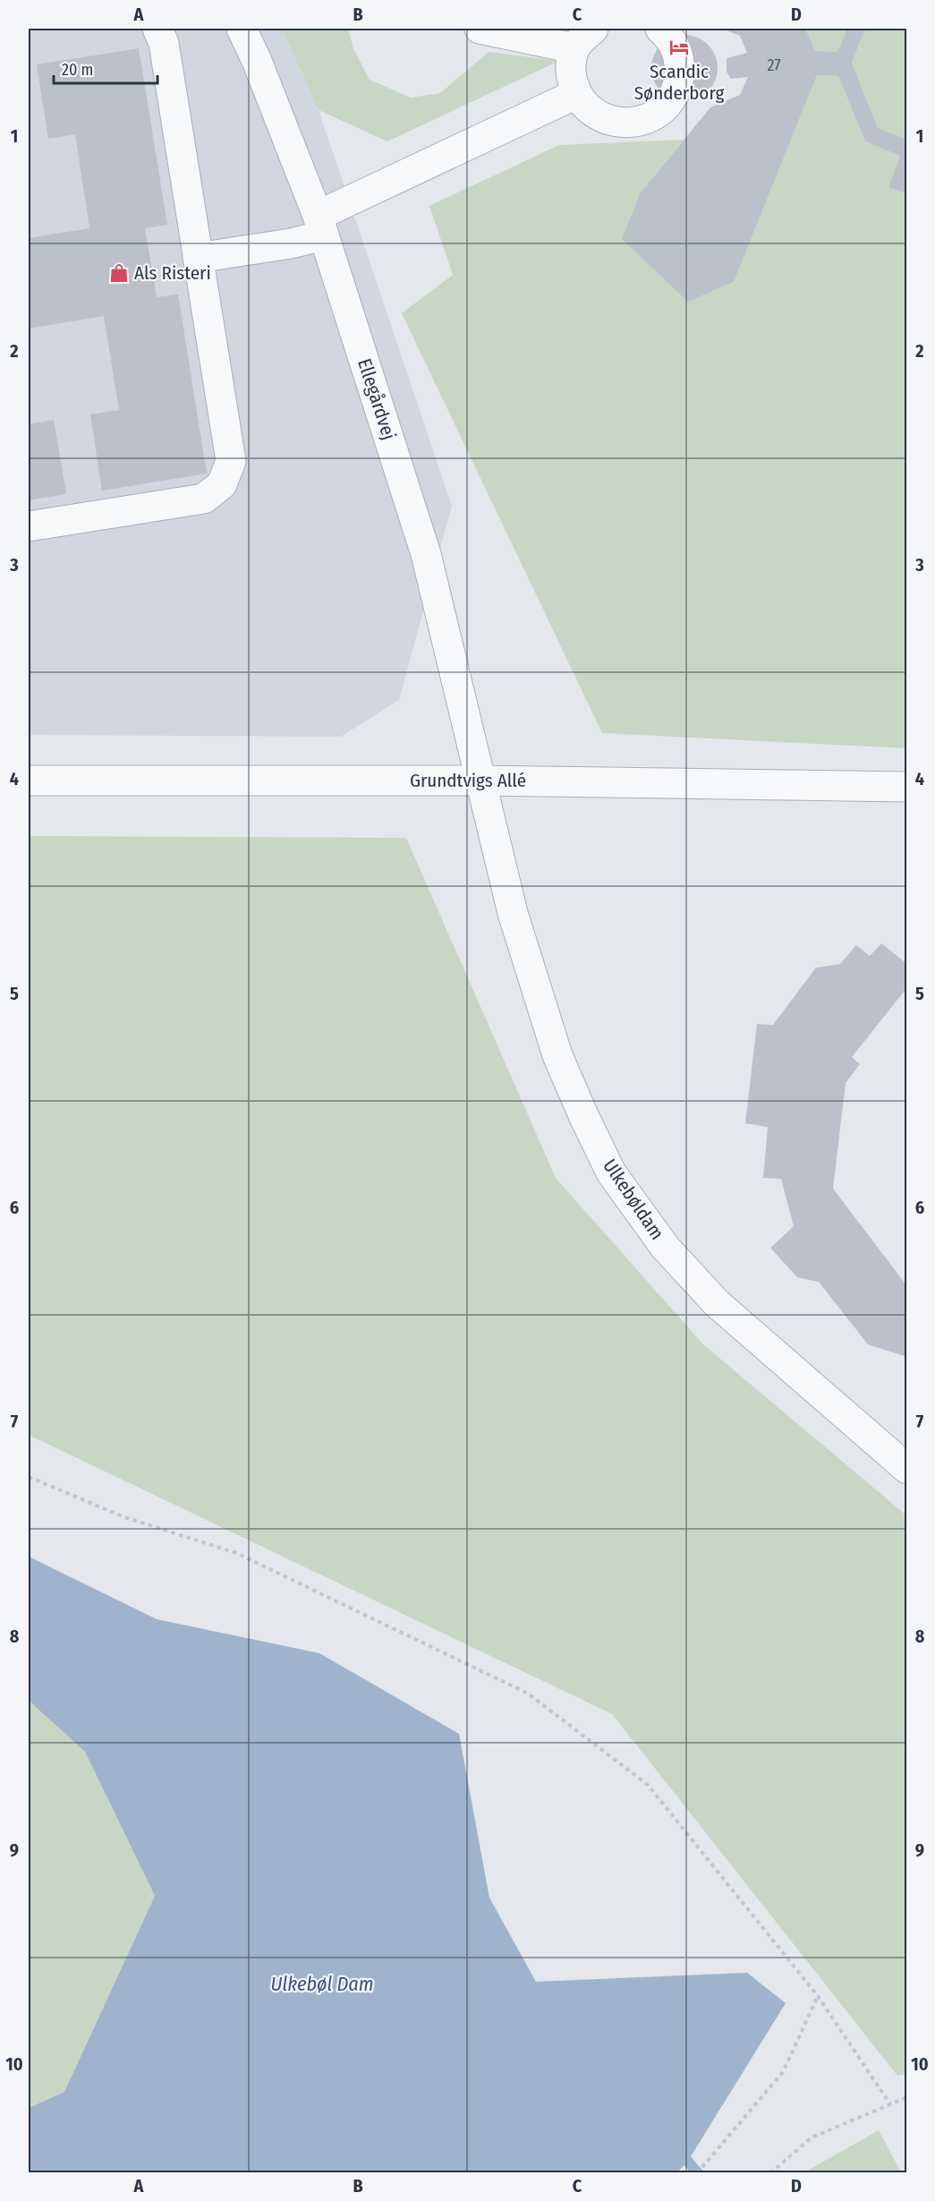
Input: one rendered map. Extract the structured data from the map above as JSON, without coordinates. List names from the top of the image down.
{
  "streets": {
    "street": ["Ellegårdvej", "Grundtvigs Allé", "Ulkebøldam"]
  },
  "crossings": [
    ["Ellegårdvej", "Grundtvigs Allé"],
    ["Ellegårdvej", "Ulkebøldam"],
    ["Grundtvigs Allé", "Ulkebøldam"]
  ],
  "water": ["Ulkebøl Dam"],
  "places": {
    "hotel": ["Scandic Sønderborg"],
    "shop": ["Als Risteri"]
  },
  "house_numbers": ["27"],
  "scale_bar": "20 m",
  "grid": {
    "columns": [
      "A",
      "B",
      "C",
      "D"
    ],
    "rows": [
      "1",
      "2",
      "3",
      "4",
      "5",
      "6",
      "7",
      "8",
      "9",
      "10"
    ]
  }
}
